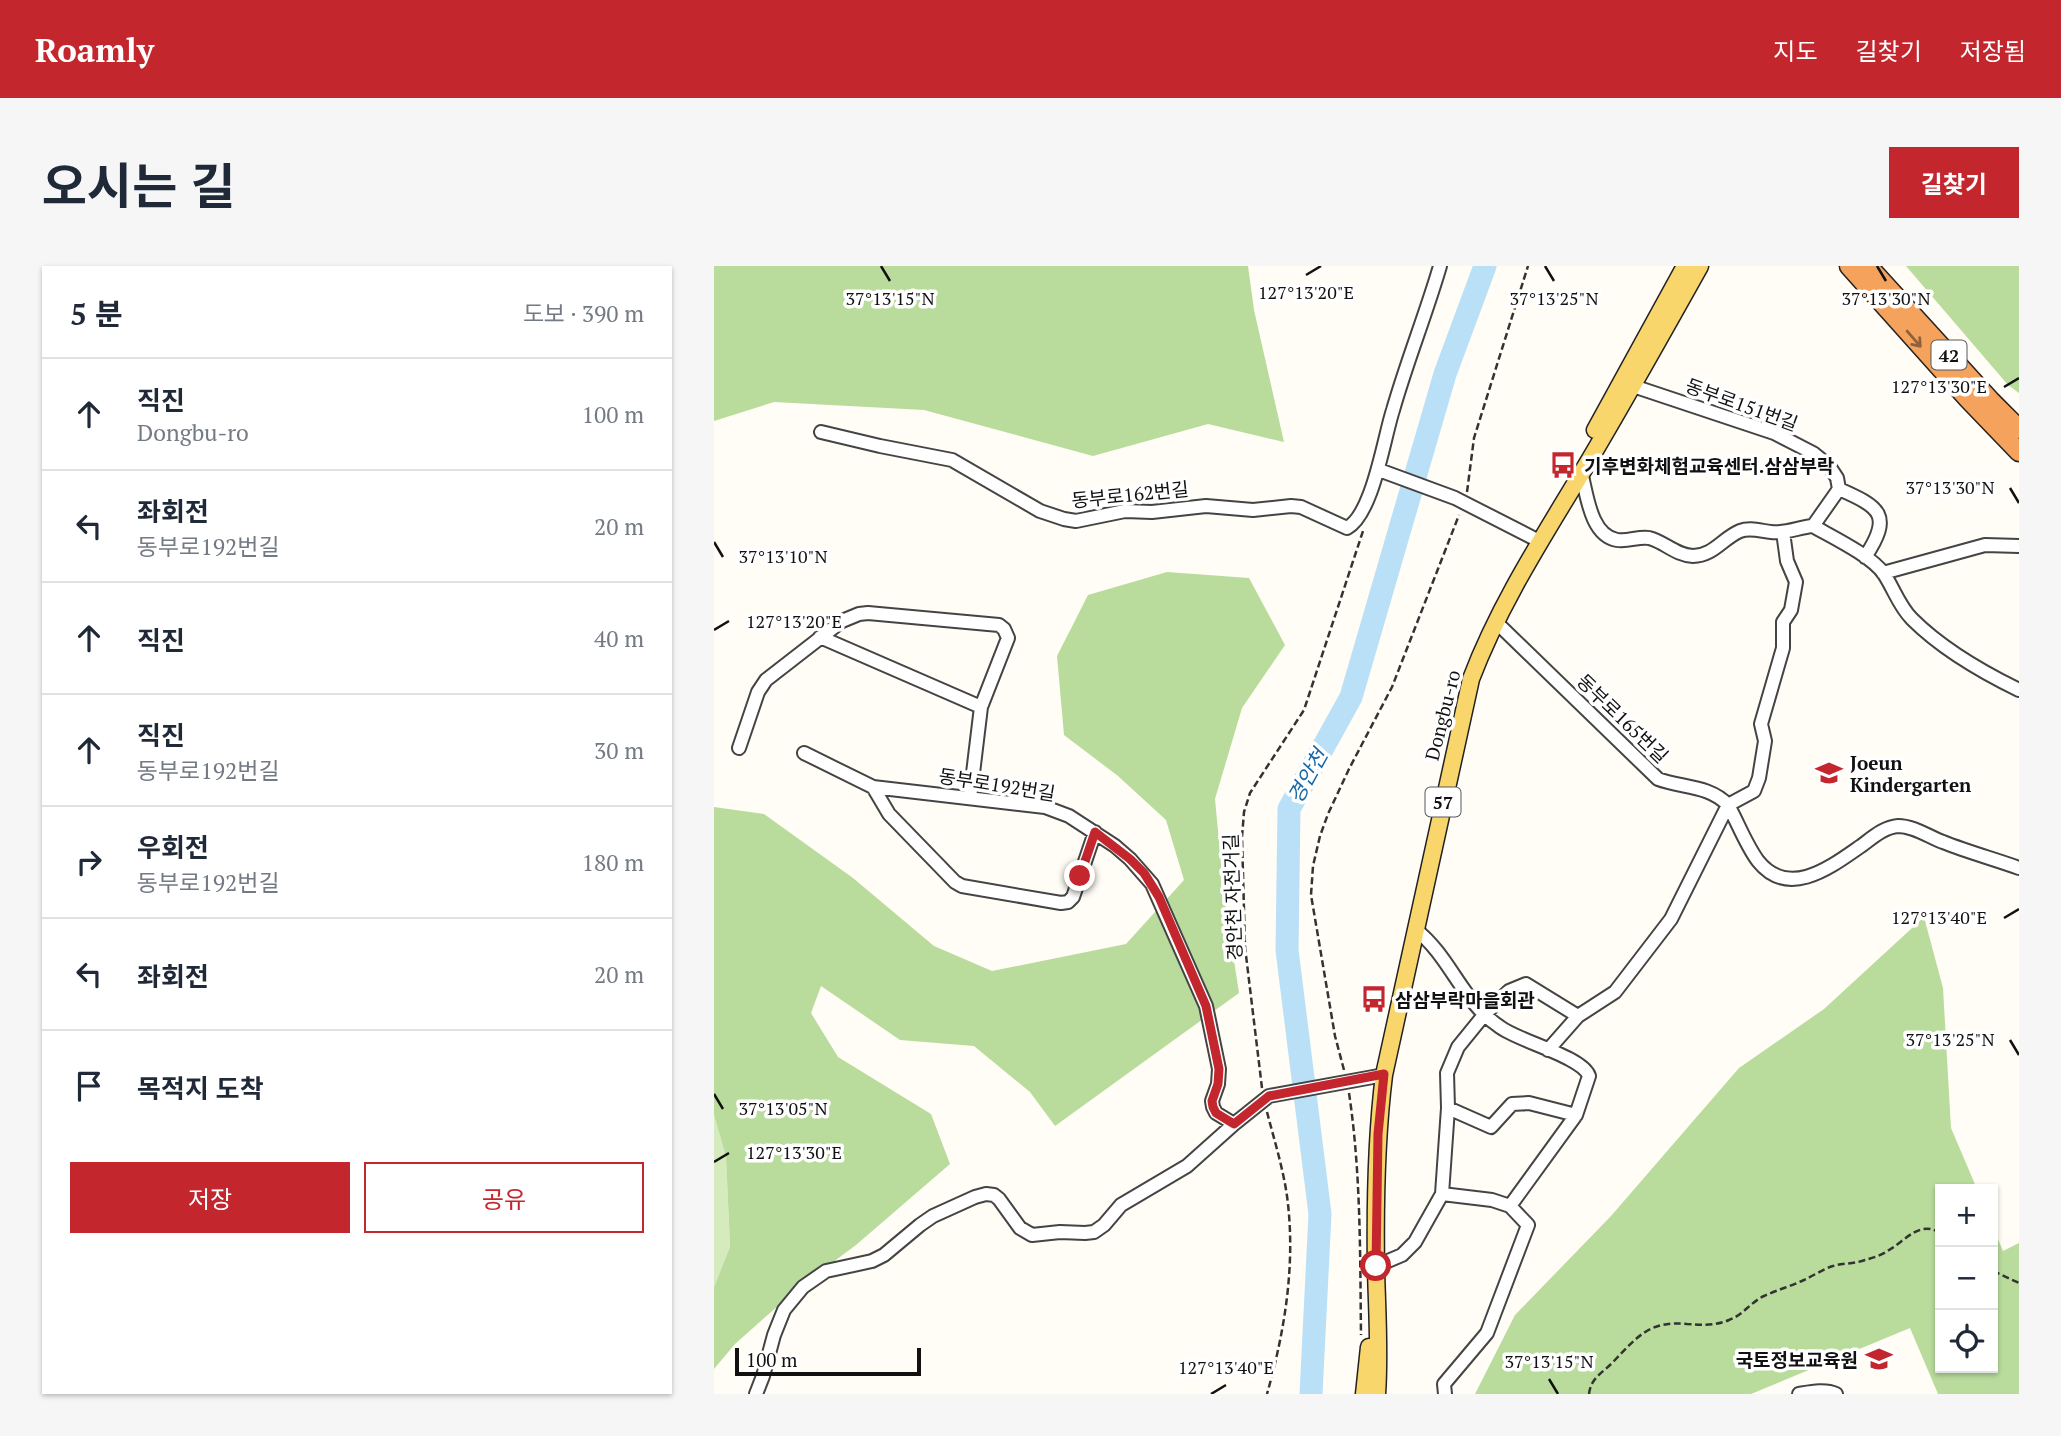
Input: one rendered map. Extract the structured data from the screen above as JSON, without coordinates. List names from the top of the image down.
{
  "streets": {
    "highway": ["42"],
    "main road": ["Dongbu-ro", "57"],
    "street": [
      "동부로151번길",
      "동부로162번길",
      "동부로165번길",
      "동부로192번길"
    ],
    "path": ["경안천 자전거길"]
  },
  "crossings": [
    ["동부로151번길", "Dongbu-ro"],
    ["Dongbu-ro", "동부로165번길"]
  ],
  "water": ["경안천"],
  "places": {
    "bus stop": ["기후변화체험교육센터.삼삼부락", "삼삼부락마을회관"],
    "school or university": ["Joeun Kindergarten", "국토정보교육원"]
  },
  "scale_bar": "100 m",
  "page": {
    "header": "Roamly",
    "nav": ["지도", "길찾기", "저장됨"],
    "title": "오시는 길",
    "buttons": [
      "길찾기",
      ["저장", "공유"]
    ],
    "heading": ["5 분", "도보 · 390 m"],
    "list": [
      ["직진", "Dongbu-ro", "100 m"],
      ["좌회전", "동부로192번길", "20 m"],
      ["직진", "40 m"],
      ["직진", "동부로192번길", "30 m"],
      ["우회전", "동부로192번길", "180 m"],
      ["좌회전", "20 m"],
      "목적지 도착"
    ],
    "map_buttons": ["+", "−"],
    "scale": "100 m"
  },
  "coordinates": [
    "127°13'20\"E",
    "37°13'30\"N",
    "37°13'15\"N",
    "37°13'25\"N",
    "127°13'30\"E",
    "37°13'10\"N",
    "127°13'40\"E",
    "37°13'05\"N"
  ]
}
